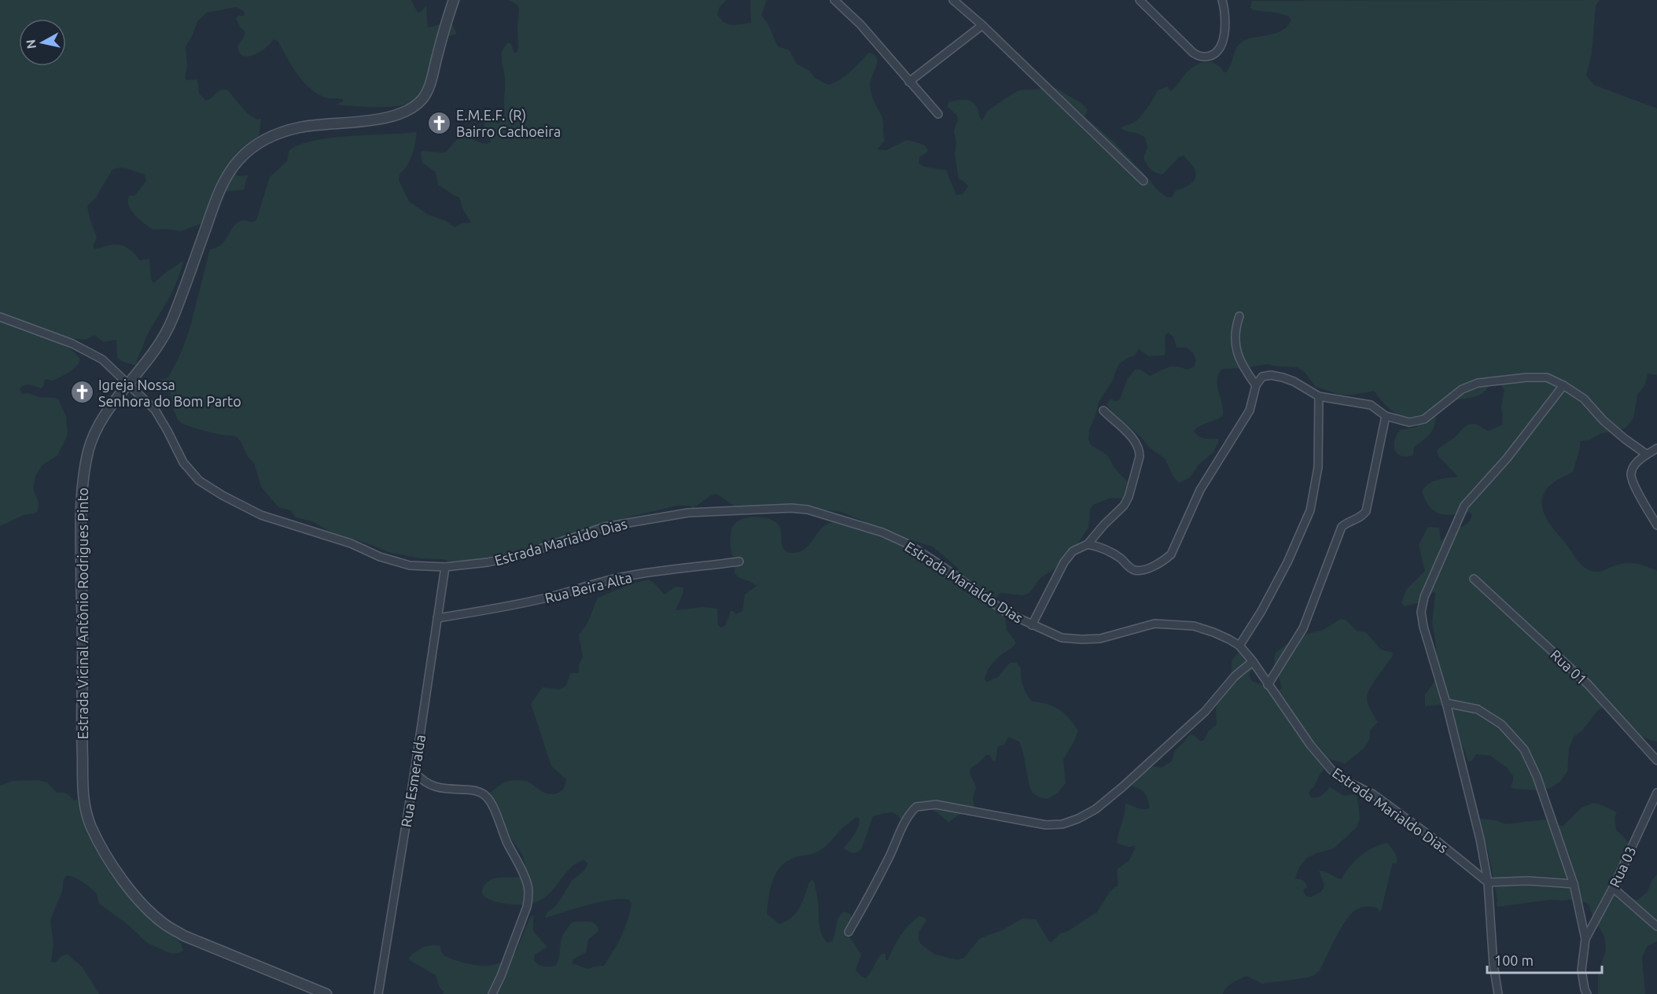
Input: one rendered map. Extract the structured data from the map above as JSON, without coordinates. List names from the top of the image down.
{
  "streets": {
    "street": [
      "Estrada Marialdo Dias",
      "Rua Beira Alta",
      "Estrada Vicinal Antônio Rodrigues Pinto",
      "Rua 01",
      "Rua Esmeralda",
      "Rua 03"
    ]
  },
  "crossings": [
    ["Estrada Marialdo Dias", "Estrada Vicinal Antônio Rodrigues Pinto"],
    ["Estrada Marialdo Dias", "Rua Esmeralda"],
    ["Rua Beira Alta", "Rua Esmeralda"]
  ],
  "places": {
    "church": ["E.M.E.F. (R) Bairro Cachoeira", "Igreja Nossa Senhora do Bom Parto"]
  },
  "scale_bar": "100 m",
  "north": "left"
}
